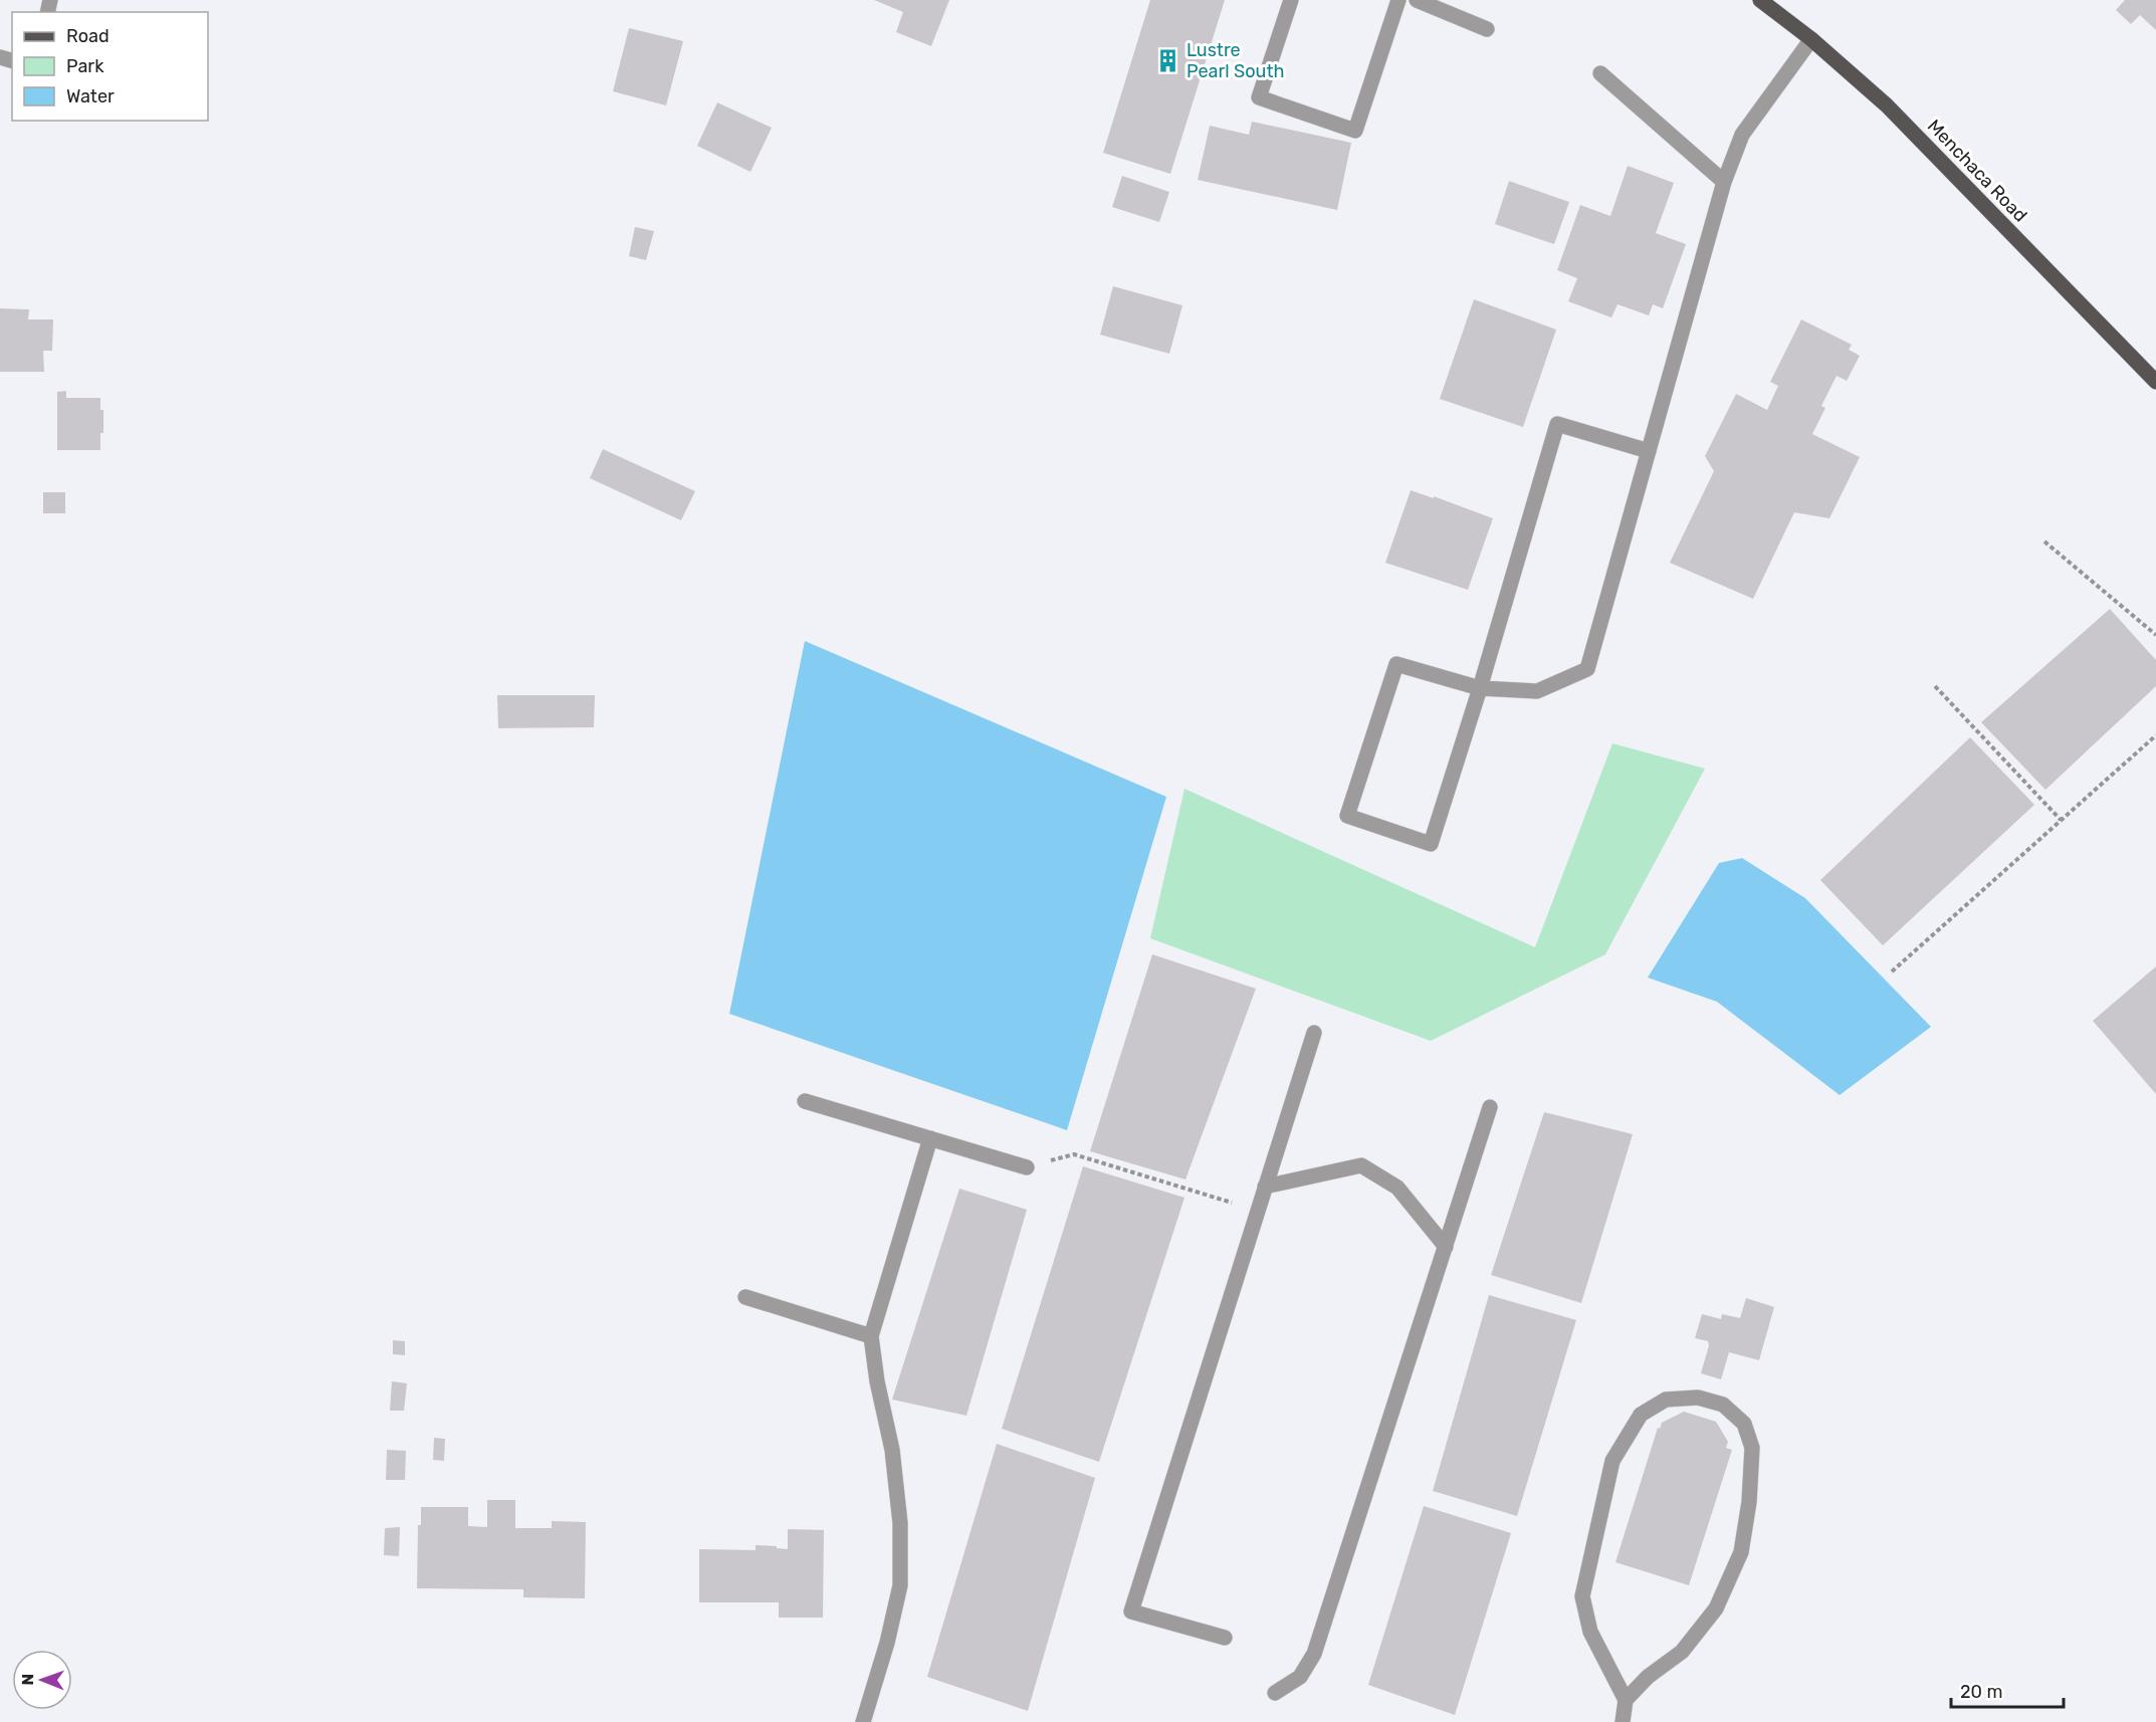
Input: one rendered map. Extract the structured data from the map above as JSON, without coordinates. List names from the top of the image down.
{
  "streets": {
    "main road": ["Menchaca Road"]
  },
  "places": {
    "building": ["Lustre Pearl South"]
  },
  "legend": ["Road", "Park", "Water"],
  "scale_bar": "20 m",
  "north": "left"
}
